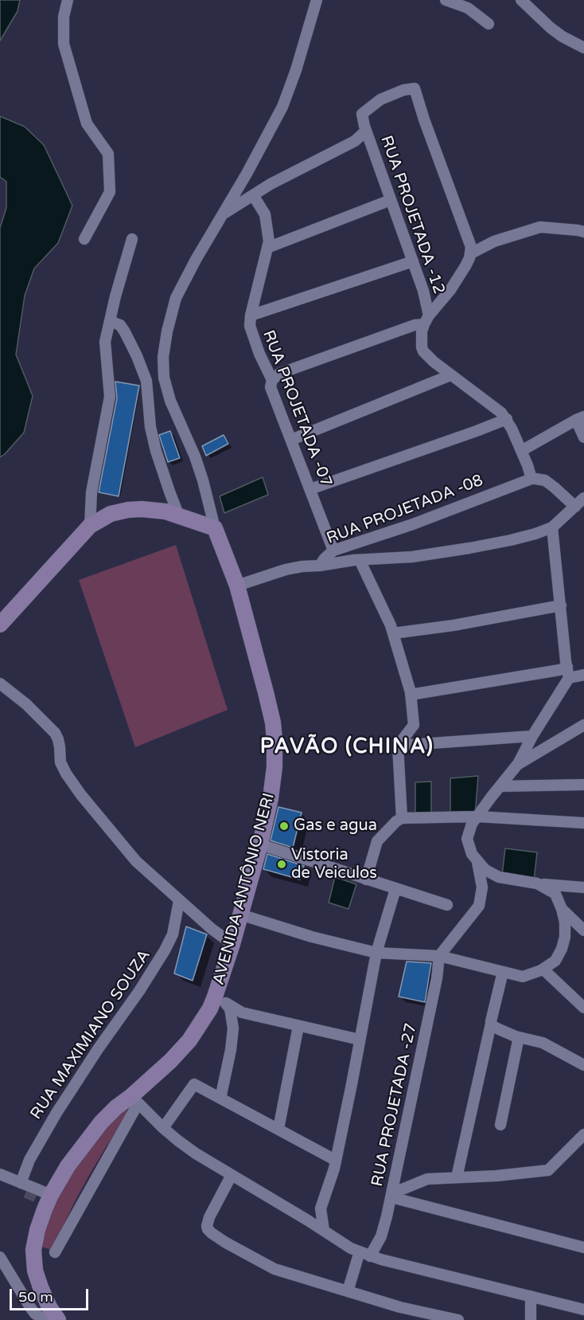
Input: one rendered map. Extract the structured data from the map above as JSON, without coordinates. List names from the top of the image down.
{
  "streets": {
    "street": [
      "RUA PROJETADA -12",
      "RUA PROJETADA -07",
      "RUA PROJETADA -08",
      "AVENIDA ANTÔNIO NERI",
      "RUA MAXIMIANO SOUZA",
      "RUA PROJETADA -27"
    ]
  },
  "crossings": [
    ["RUA PROJETADA -07", "RUA PROJETADA -08"],
    ["RUA PROJETADA -08", "AVENIDA ANTÔNIO NERI"]
  ],
  "districts": ["PAVÃO (CHINA)"],
  "places": ["Gas e agua", "Vistoria de Veiculos"],
  "scale_bar": "50 m"
}
